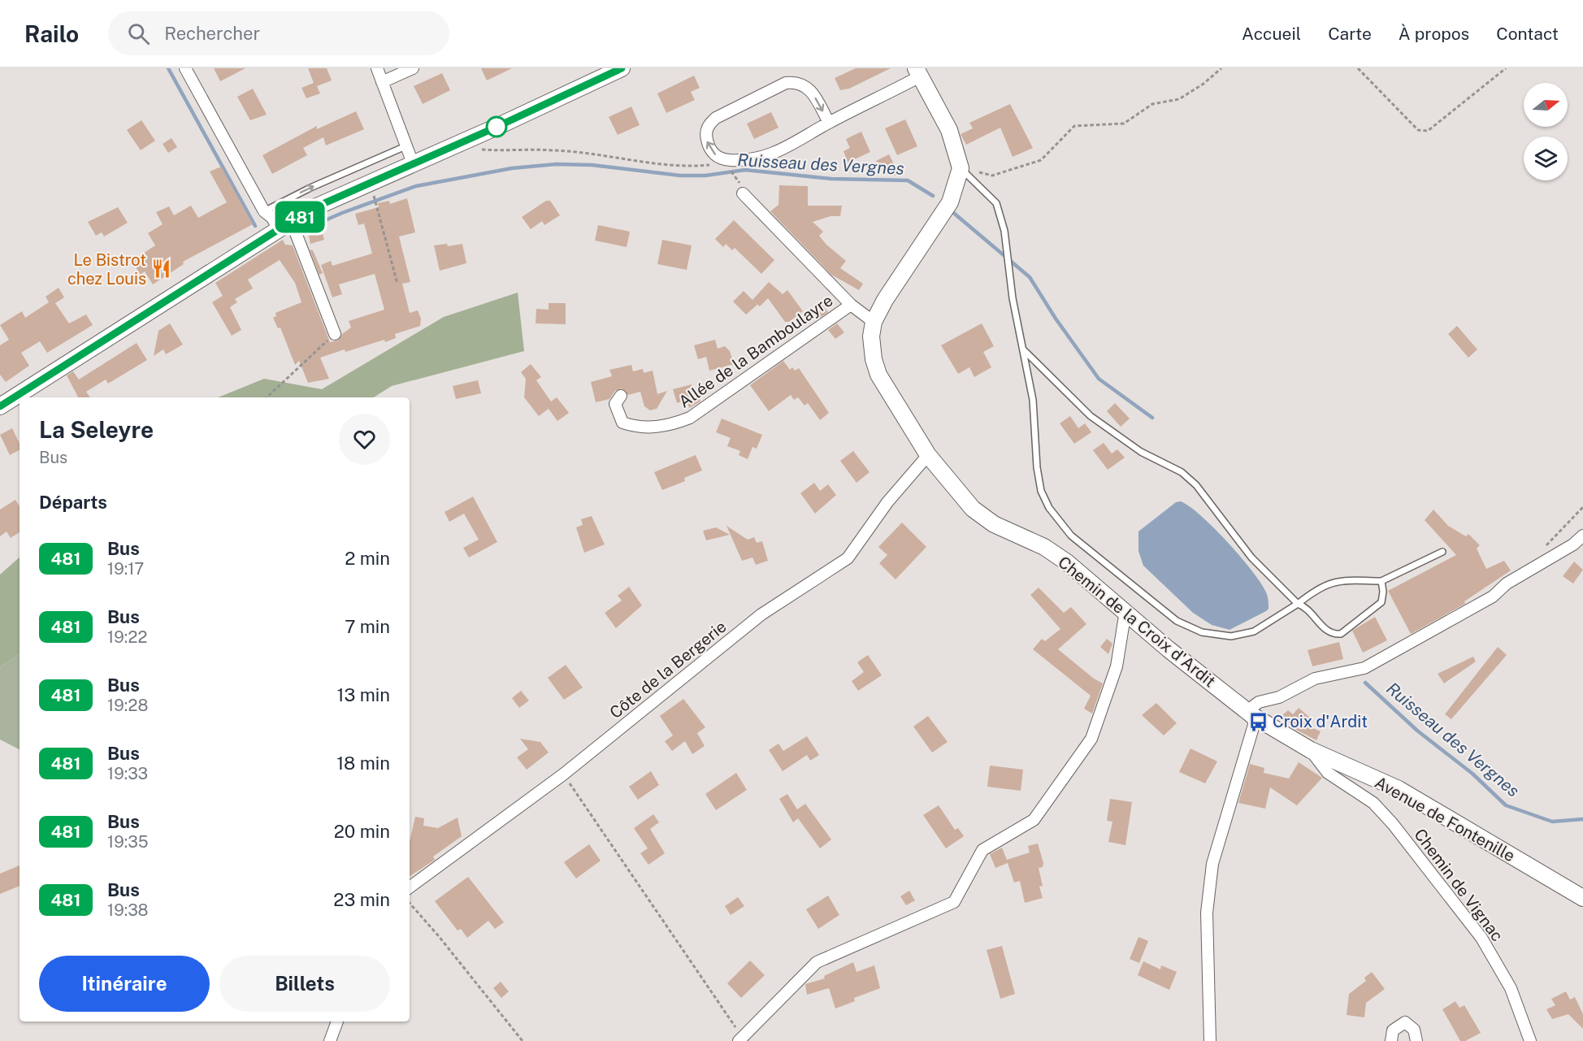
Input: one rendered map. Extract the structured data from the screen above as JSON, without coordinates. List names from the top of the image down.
{
  "streets": {
    "street": [
      "Allée de la Bamboulayre",
      "Chemin de la Croix d'Ardit",
      "Côte de la Bergerie",
      "Avenue de Fontenille",
      "Chemin de Vignac"
    ]
  },
  "crossings": [
    ["Allée de la Bamboulayre", "Chemin de la Croix d'Ardit"],
    ["Chemin de la Croix d'Ardit", "Côte de la Bergerie"],
    ["Chemin de la Croix d'Ardit", "Avenue de Fontenille"],
    ["Avenue de Fontenille", "Chemin de Vignac"]
  ],
  "water": ["Ruisseau des Vergnes"],
  "places": {
    "restaurant": ["Le Bistrot chez Louis"],
    "bus stop": ["Croix d'Ardit"]
  },
  "lines": ["bus line 481"],
  "north": "right",
  "page": {
    "header": "Railo",
    "search": "Rechercher",
    "nav": [
      "Accueil",
      "Carte",
      "À propos",
      "Contact"
    ],
    "on_map": "481",
    "heading": [
      ["La Seleyre", "Bus"],
      "Départs"
    ],
    "list": [
      {
        "mark": "481",
        "name": "Bus",
        "note": "19:17",
        "value": "2 min"
      },
      {
        "mark": "481",
        "name": "Bus",
        "note": "19:22",
        "value": "7 min"
      },
      {
        "mark": "481",
        "name": "Bus",
        "note": "19:28",
        "value": "13 min"
      },
      {
        "mark": "481",
        "name": "Bus",
        "note": "19:33",
        "value": "18 min"
      },
      {
        "mark": "481",
        "name": "Bus",
        "note": "19:35",
        "value": "20 min"
      },
      {
        "mark": "481",
        "name": "Bus",
        "note": "19:38",
        "value": "23 min"
      }
    ],
    "buttons": ["Itinéraire", "Billets"]
  }
}
